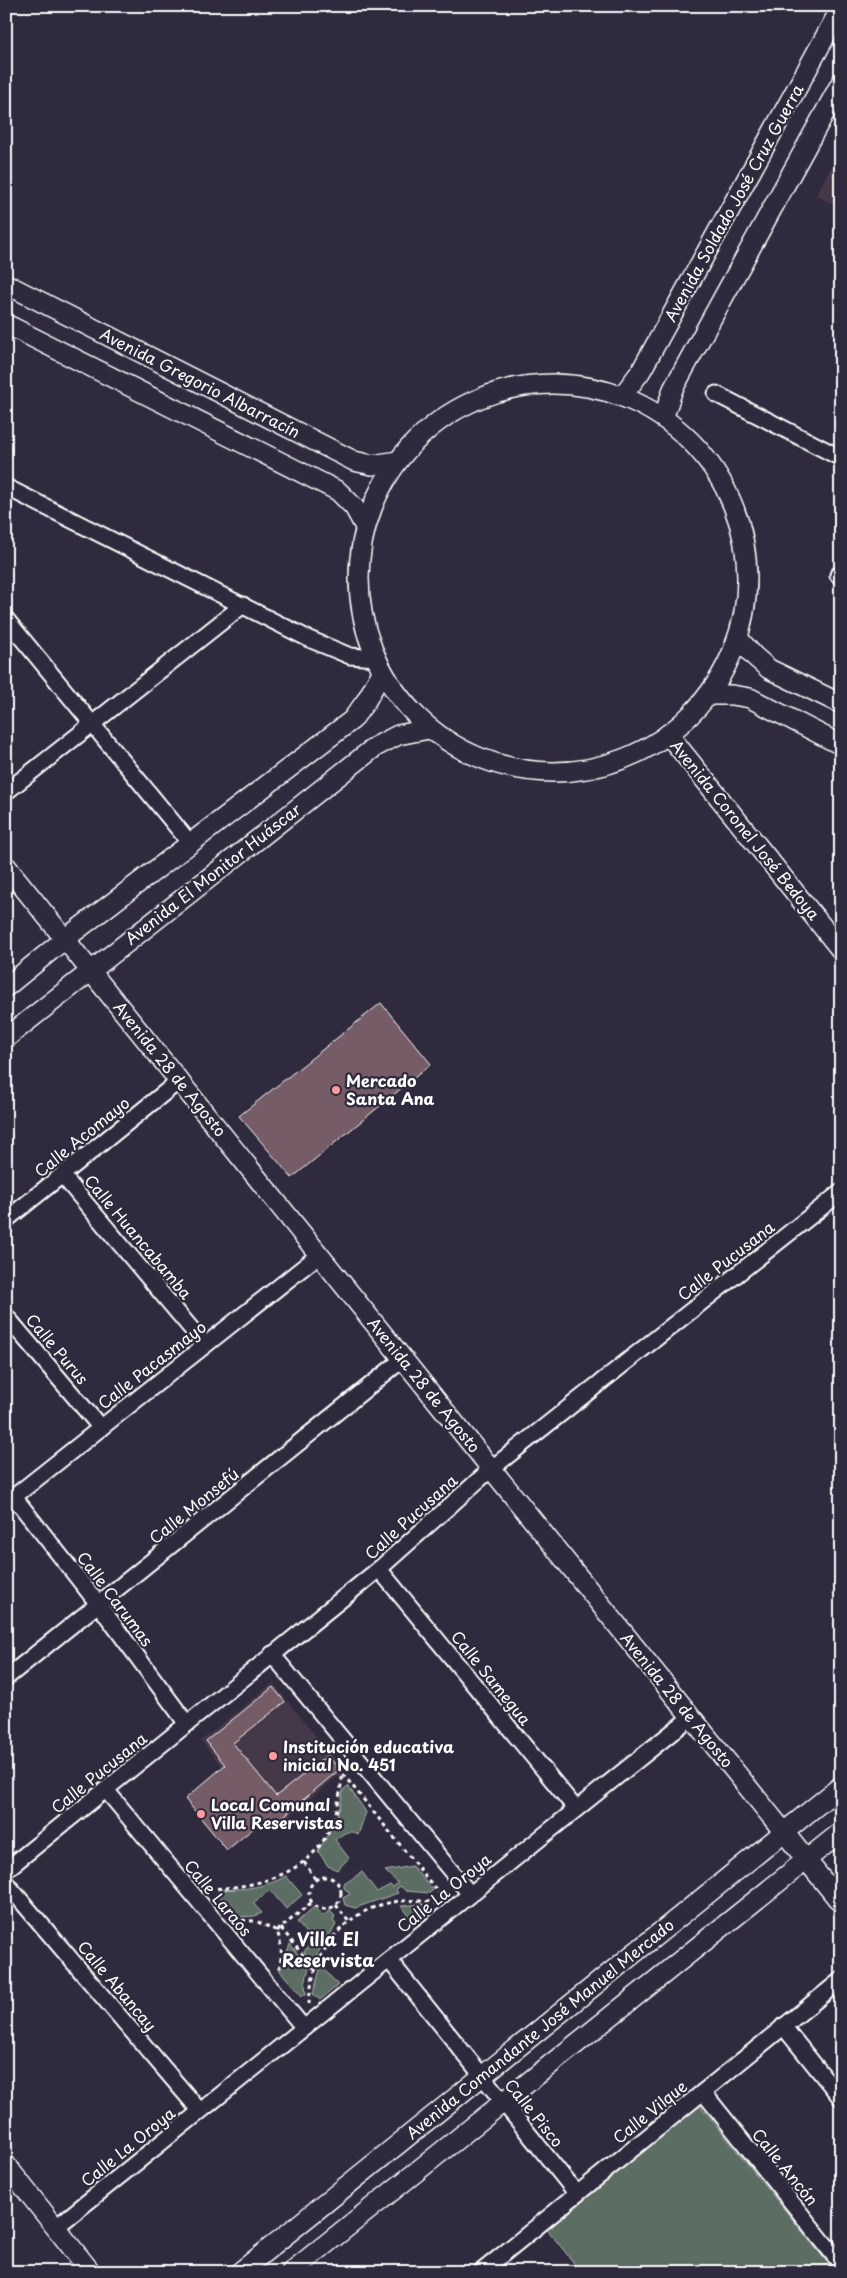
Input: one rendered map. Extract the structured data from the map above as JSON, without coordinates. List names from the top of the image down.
{
  "streets": {
    "street": [
      "Avenida Soldado José Cruz Guerra",
      "Avenida Gregorio Albarracín",
      "Avenida Coronel José Bedoya",
      "Avenida El Monitor Huáscar",
      "Avenida 28 de Agosto",
      "Calle Acomayo",
      "Calle Huancabamba",
      "Calle Pucusana",
      "Calle Purus",
      "Calle Pacasmayo",
      "Calle Monsefú",
      "Calle Carumas",
      "Calle Samegua",
      "Calle La Oroya",
      "Calle Laraos",
      "Calle Abancay",
      "Avenida Comandante José Manuel Mercado",
      "Calle Vilque",
      "Calle Pisco",
      "Calle Ancón"
    ]
  },
  "crossings": [
    ["Avenida El Monitor Huáscar", "Avenida 28 de Agosto"],
    ["Avenida 28 de Agosto", "Calle Acomayo"],
    ["Avenida 28 de Agosto", "Calle Pucusana"],
    ["Avenida 28 de Agosto", "Calle Pacasmayo"],
    ["Avenida 28 de Agosto", "Calle Monsefú"],
    ["Avenida 28 de Agosto", "Calle La Oroya"],
    ["Avenida 28 de Agosto", "Avenida Comandante José Manuel Mercado"],
    ["Calle Acomayo", "Calle Huancabamba"],
    ["Calle Huancabamba", "Calle Pacasmayo"],
    ["Calle Pucusana", "Calle Carumas"],
    ["Calle Pucusana", "Calle Samegua"],
    ["Calle Pucusana", "Calle Laraos"],
    ["Calle Purus", "Calle Pacasmayo"],
    ["Calle Pacasmayo", "Calle Carumas"],
    ["Calle Monsefú", "Calle Carumas"],
    ["Calle Samegua", "Calle La Oroya"],
    ["Calle La Oroya", "Calle Laraos"],
    ["Calle La Oroya", "Calle Abancay"],
    ["Calle La Oroya", "Calle Pisco"],
    ["Avenida Comandante José Manuel Mercado", "Calle Pisco"],
    ["Calle Vilque", "Calle Pisco"],
    ["Calle Vilque", "Calle Ancón"]
  ],
  "districts": ["Villa El Reservista"],
  "places": ["Mercado Santa Ana", "Institución educativa inicial No. 451", "Local Comunal Villa Reservistas"]
}
